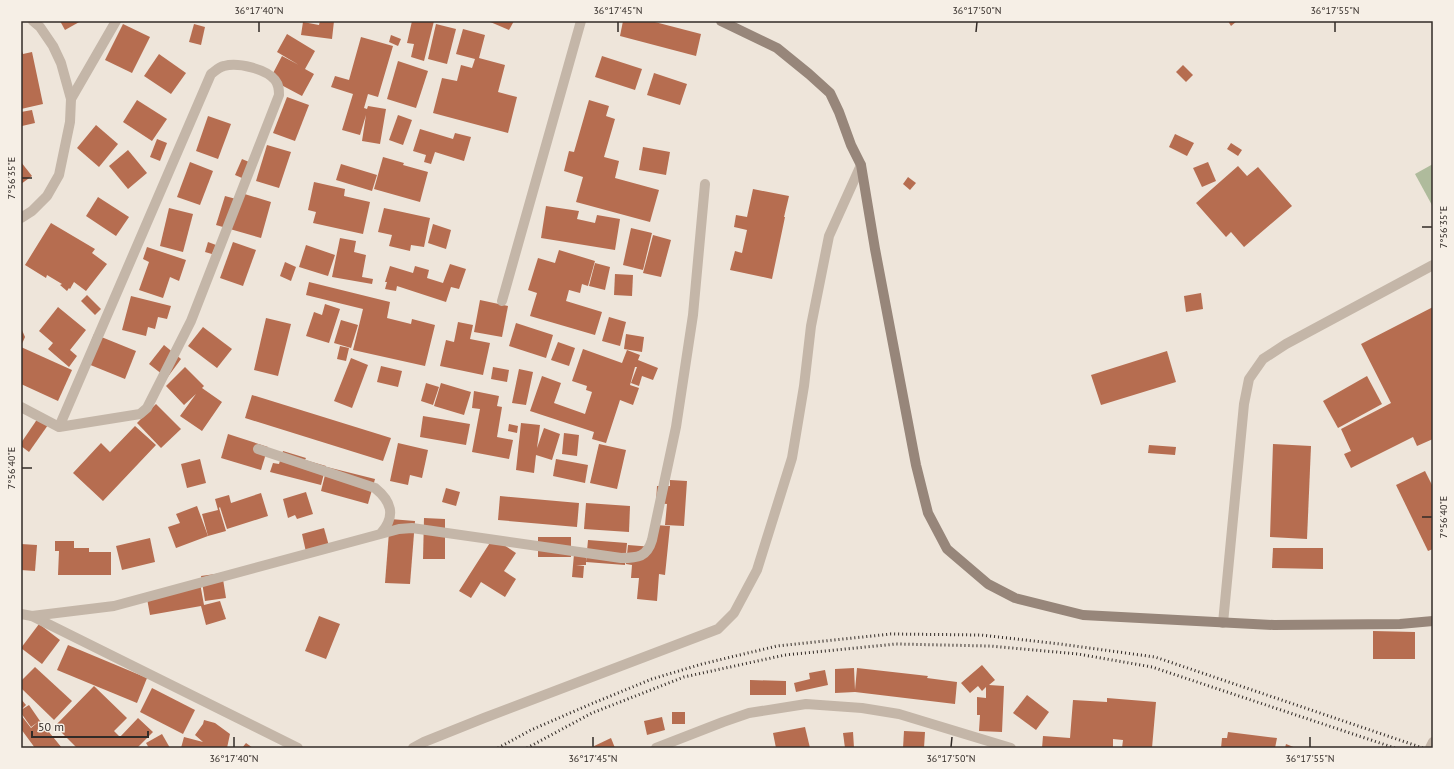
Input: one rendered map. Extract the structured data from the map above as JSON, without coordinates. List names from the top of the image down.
{
  "scale_bar": "50 m",
  "coordinates": [
    "36°17'40\"N",
    "36°17'45\"N",
    "36°17'50\"N",
    "36°17'55\"N",
    "7°56'35\"E",
    "7°56'40\"E"
  ]
}
